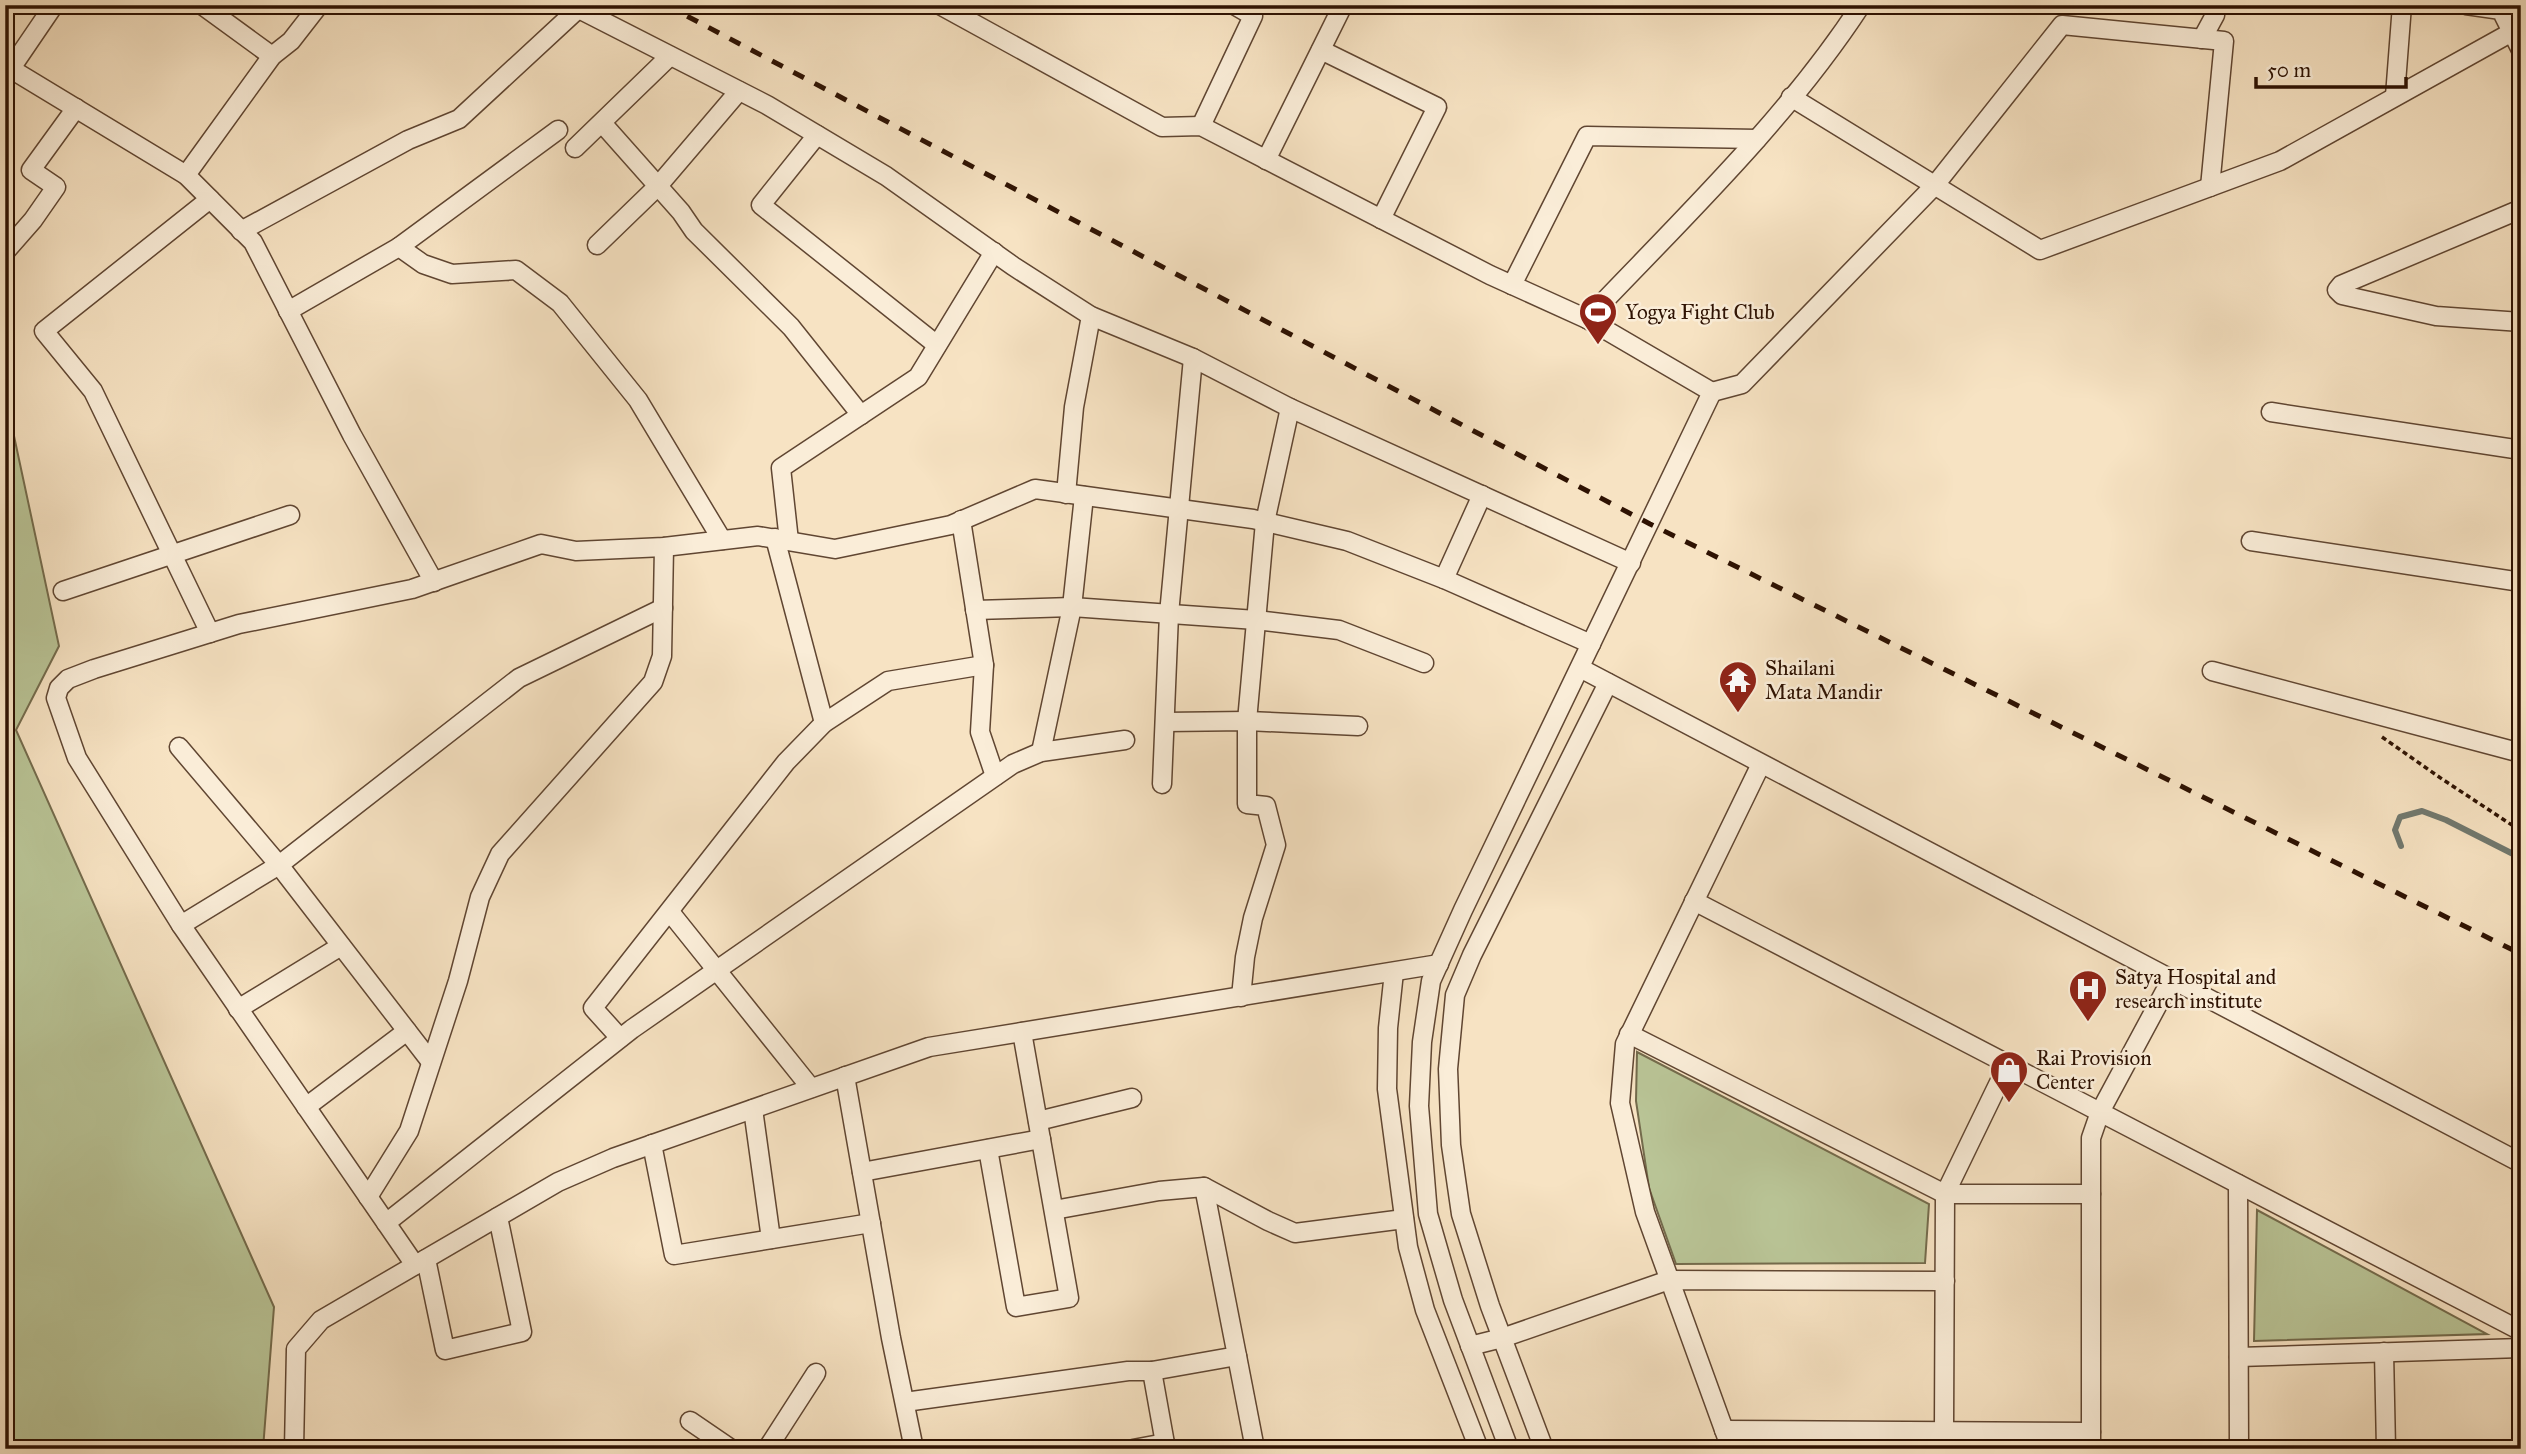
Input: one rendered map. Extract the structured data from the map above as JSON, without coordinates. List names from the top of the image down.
{
  "places": {
    "sports": ["Yogya Fight Club"],
    "temple": ["Shailani Mata Mandir"],
    "hospital": ["Satya Hospital and research institute"],
    "shop": ["Rai Provision Center"]
  },
  "scale_bar": "50 m"
}
